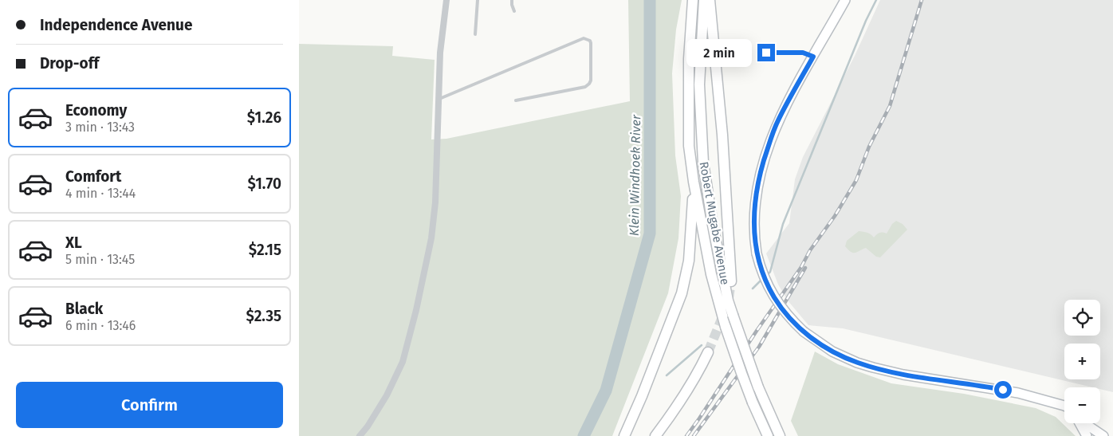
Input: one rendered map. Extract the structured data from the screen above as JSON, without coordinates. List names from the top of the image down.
{
  "streets": {
    "main road": ["Robert Mugabe Avenue"]
  },
  "water": ["Klein Windhoek River"],
  "page": {
    "banner": ["Independence Avenue", "Drop-off"],
    "bubble": "2 min",
    "list": [
      {
        "name": "Economy",
        "note": "3 min · 13:43",
        "value": "$1.26"
      },
      {
        "name": "Comfort",
        "note": "4 min · 13:44",
        "value": "$1.70"
      },
      {
        "name": "XL",
        "note": "5 min · 13:45",
        "value": "$2.15"
      },
      {
        "name": "Black",
        "note": "6 min · 13:46",
        "value": "$2.35"
      }
    ],
    "map_buttons": ["+", "−"],
    "buttons": "Confirm"
  }
}
